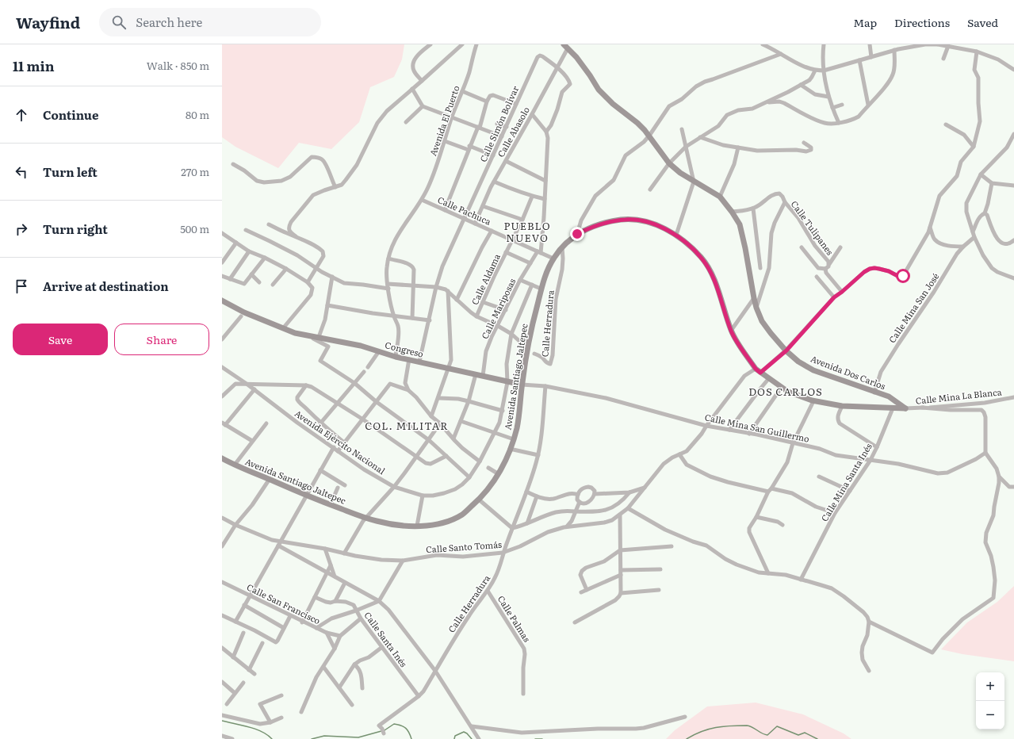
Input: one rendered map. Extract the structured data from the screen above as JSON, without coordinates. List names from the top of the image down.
{
  "streets": {
    "street": [
      "Avenida El Puerto",
      "Calle Simón Bolívar",
      "Calle Abasolo",
      "Calle Pachuca",
      "Calle Tulipanes",
      "Calle Aldama",
      "Calle Mina San José",
      "Calle Mariposas",
      "Calle Herradura",
      "Congreso",
      "Avenida Dos Carlos",
      "Avenida Santiago Jaltepec",
      "Calle Mina La Blanca",
      "Calle Mina San Guillermo",
      "Avenida Ejército Nacional",
      "Calle Mina Santa Inés",
      "Calle Santo Tomás",
      "Calle San Francisco",
      "Calle Palmas",
      "Calle Santa Inés"
    ]
  },
  "crossings": [
    ["Avenida El Puerto", "Calle Pachuca"],
    ["Avenida El Puerto", "Congreso"],
    ["Calle Simón Bolívar", "Calle Abasolo"],
    ["Calle Simón Bolívar", "Calle Pachuca"],
    ["Calle Simón Bolívar", "Congreso"],
    ["Calle Abasolo", "Calle Pachuca"],
    ["Calle Pachuca", "Calle Aldama"],
    ["Calle Pachuca", "Calle Mariposas"],
    ["Calle Pachuca", "Avenida Santiago Jaltepec"],
    ["Calle Tulipanes", "Calle Santo Tomás"],
    ["Calle Mina San José", "Avenida Dos Carlos"],
    ["Calle Mariposas", "Congreso"],
    ["Calle Herradura", "Avenida Santiago Jaltepec"],
    ["Calle Herradura", "Calle Mina San Guillermo"],
    ["Calle Herradura", "Calle Santo Tomás"],
    ["Calle Herradura", "Calle Palmas"],
    ["Calle Herradura", "Calle Santa Inés"],
    ["Congreso", "Avenida Santiago Jaltepec"],
    ["Congreso", "Calle Mina San Guillermo"],
    ["Congreso", "Avenida Ejército Nacional"],
    ["Avenida Dos Carlos", "Avenida Santiago Jaltepec"],
    ["Avenida Dos Carlos", "Calle Mina La Blanca"],
    ["Avenida Dos Carlos", "Calle Santo Tomás"],
    ["Avenida Santiago Jaltepec", "Calle Mina La Blanca"],
    ["Avenida Santiago Jaltepec", "Calle Mina San Guillermo"],
    ["Avenida Santiago Jaltepec", "Calle Mina Santa Inés"],
    ["Avenida Santiago Jaltepec", "Calle Santo Tomás"],
    ["Calle Mina San Guillermo", "Calle Mina Santa Inés"],
    ["Calle Mina San Guillermo", "Calle Santo Tomás"]
  ],
  "districts": ["PUEBLO NUEVO", "DOS CARLOS", "COL. MILITAR"],
  "page": {
    "header": "Wayfind",
    "search": "Search here",
    "nav": ["Map", "Directions", "Saved"],
    "heading": ["11 min", "Walk · 850 m"],
    "list": [
      ["Continue", "80 m"],
      ["Turn left", "270 m"],
      ["Turn right", "500 m"],
      "Arrive at destination"
    ],
    "buttons": ["Save", "Share"],
    "map_buttons": ["+", "−"]
  }
}
